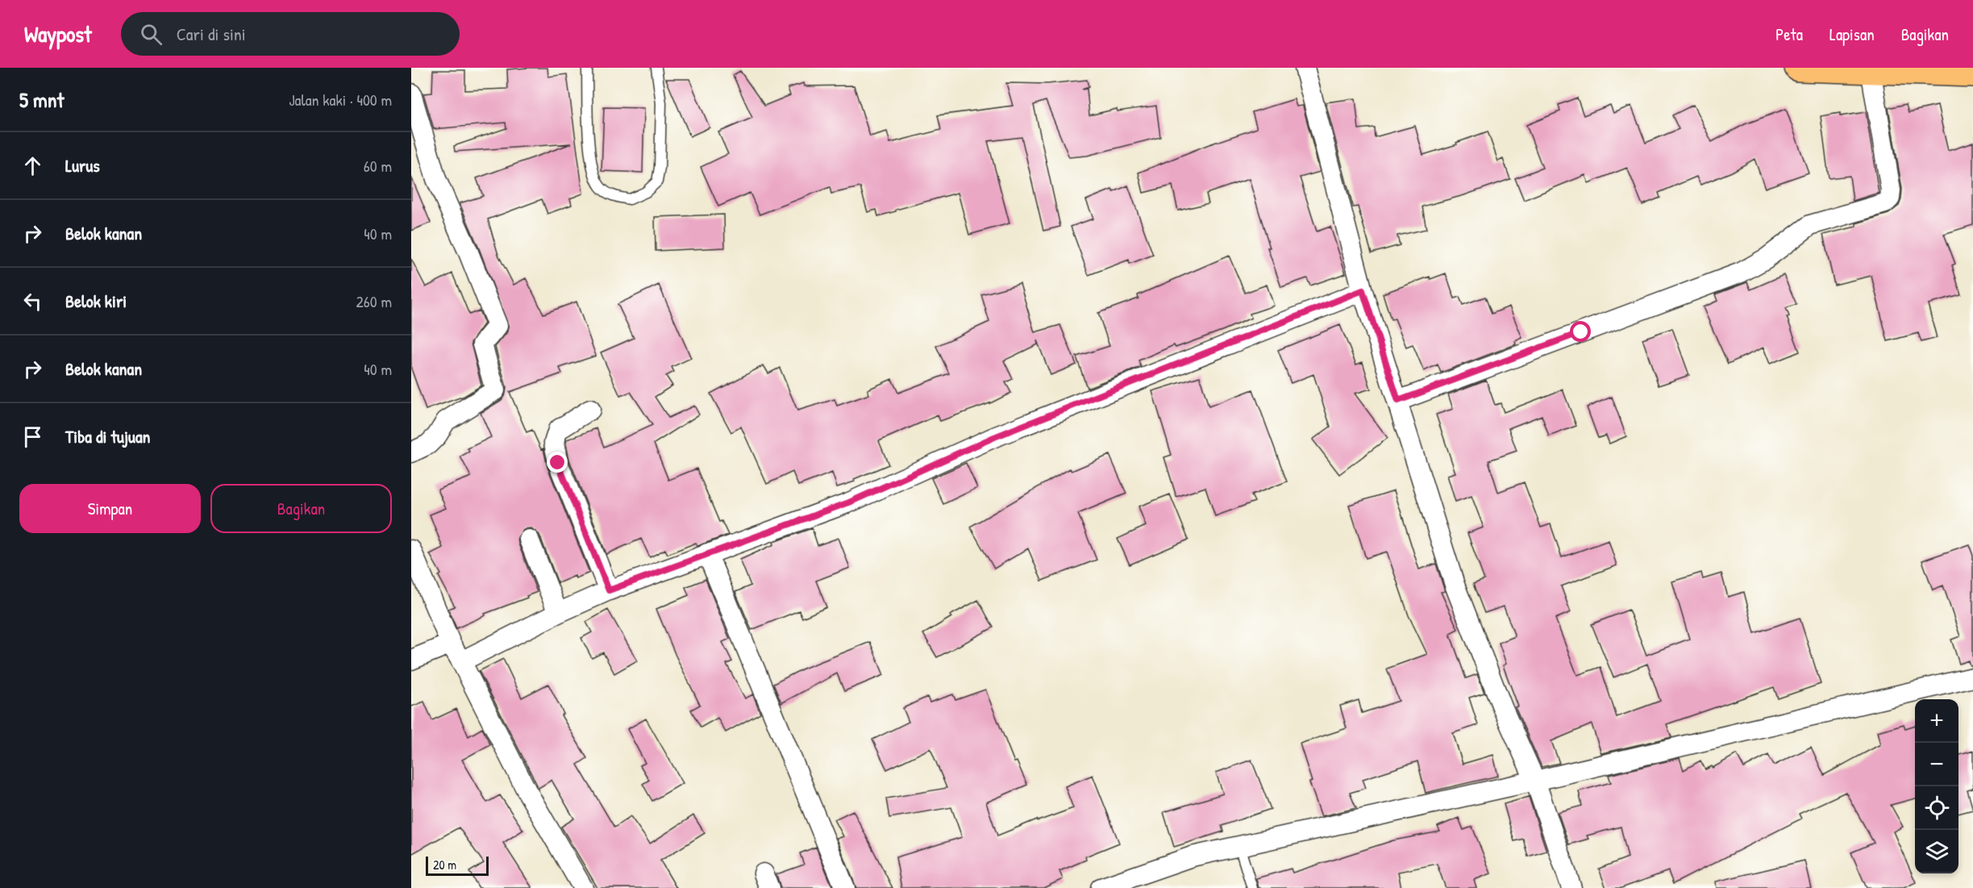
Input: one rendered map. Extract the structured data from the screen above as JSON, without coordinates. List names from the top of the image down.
{
  "scale_bar": "20 m",
  "page": {
    "header": "Waypost",
    "search": "Cari di sini",
    "nav": ["Peta", "Lapisan", "Bagikan"],
    "heading": ["5 mnt", "Jalan kaki · 400 m"],
    "list": [
      ["Lurus", "60 m"],
      ["Belok kanan", "40 m"],
      ["Belok kiri", "260 m"],
      ["Belok kanan", "40 m"],
      "Tiba di tujuan"
    ],
    "buttons": ["Simpan", "Bagikan"],
    "map_buttons": ["+", "−"],
    "scale": "20 m"
  }
}
